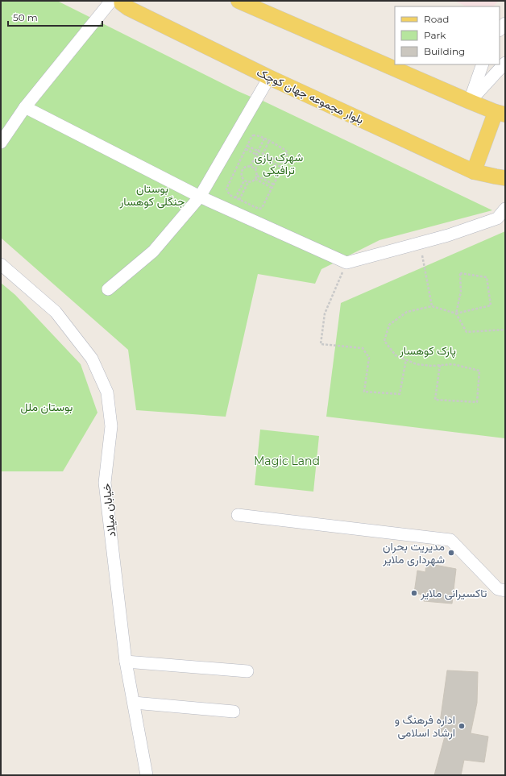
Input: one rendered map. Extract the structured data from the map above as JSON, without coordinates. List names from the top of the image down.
{
  "streets": {
    "main road": ["بلوار مجموعه جهان کوچک"],
    "street": ["خیابان میلاد"]
  },
  "parks": [
    "شهرک بازی ترافیکی",
    "بوستان جنگلی کوهسار",
    "پارک کوهسار",
    "بوستان ملل",
    "Magic Land"
  ],
  "places": ["مدیریت بحران شهرداری ملایر", "تاکسیرانی ملایر", "اداره فرهنگ و ارشاد اسلامی"],
  "legend": ["Road", "Park", "Building"],
  "scale_bar": "50 m"
}
